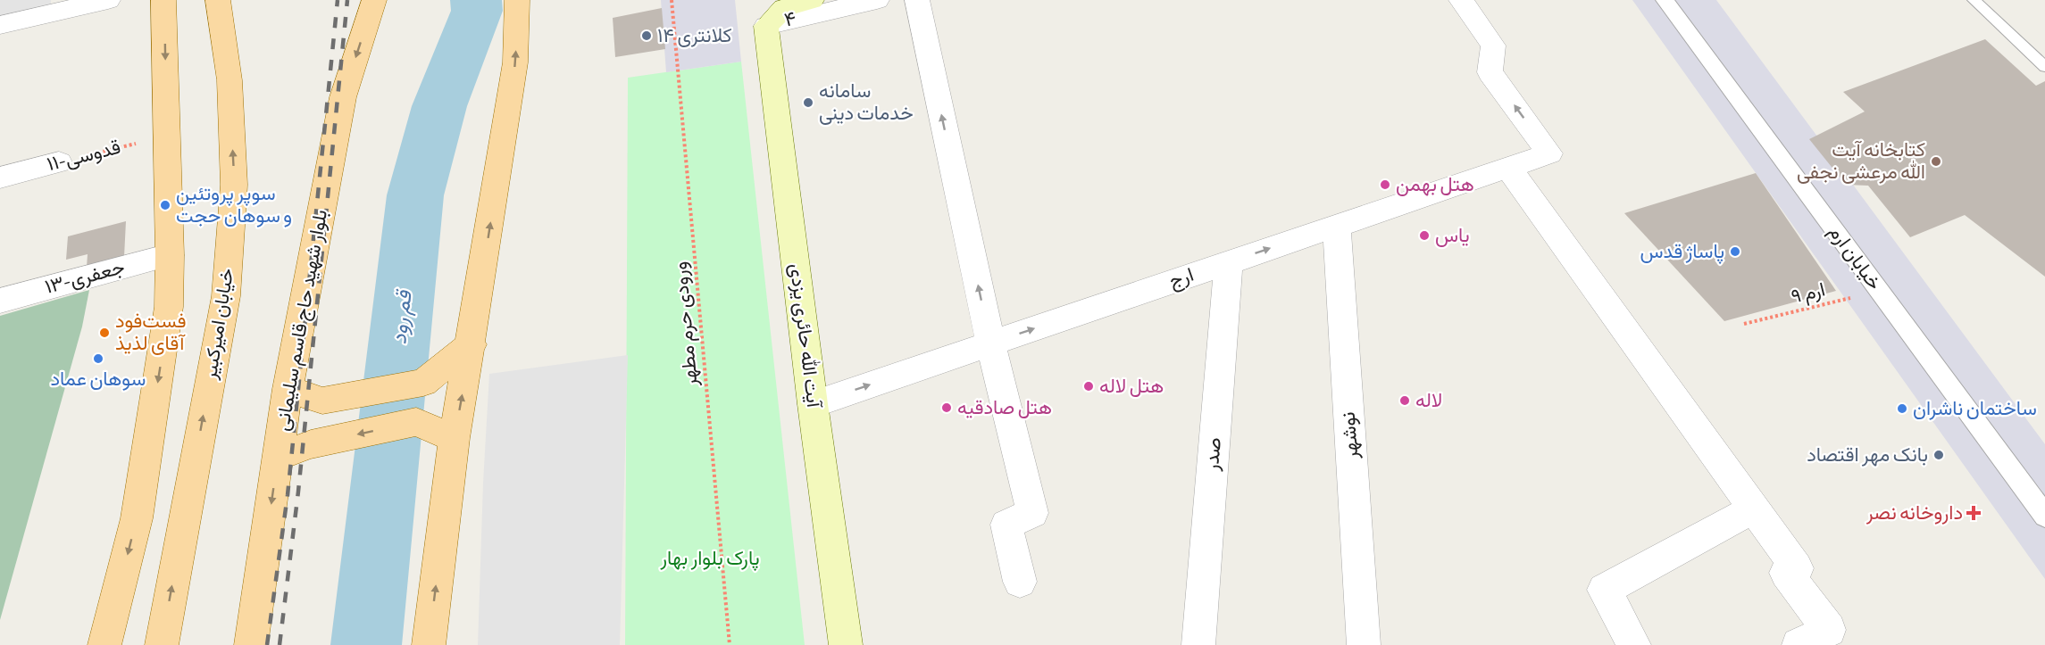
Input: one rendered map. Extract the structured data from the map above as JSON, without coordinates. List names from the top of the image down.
{
  "streets": {
    "main road": ["بلوار شهید حاج قاسم سلیمانی", "خیابان امیرکبیر", "آیت الله‌ حائری‌ یزدی"],
    "street": [
      "۴",
      "قدوسی-۱۱",
      "خیابان ارم",
      "جعفری-۱۳",
      "ارج",
      "نوشهر",
      "صدر"
    ],
    "path": ["ارم ۹", "ورودی حرم مطهر"]
  },
  "crossings": [
    ["۴", "آیت الله‌ حائری‌ یزدی"],
    ["خیابان ارم", "ارم ۹"],
    ["ارج", "آیت الله‌ حائری‌ یزدی"],
    ["ارج", "نوشهر"],
    ["ارج", "صدر"]
  ],
  "water": ["قم رود"],
  "parks": ["پارک بلوار بهار"],
  "places": {
    "other": [
      "کلانتری ۱۴",
      "سامانه خدمات دینی",
      "کتابخانه آیت الله مرعشی نجفی",
      "هتل بهمن",
      "سوپر پروتئین و سوهان حجت",
      "یاس",
      "پاساژ قدس",
      "فست‌فود آقای لذیذ",
      "سوهان عماد",
      "هتل لاله",
      "لاله",
      "هتل صادقیه",
      "ساختمان ناشران",
      "بانک مهر اقتصاد"
    ],
    "health": ["داروخانه نصر"]
  }
}
